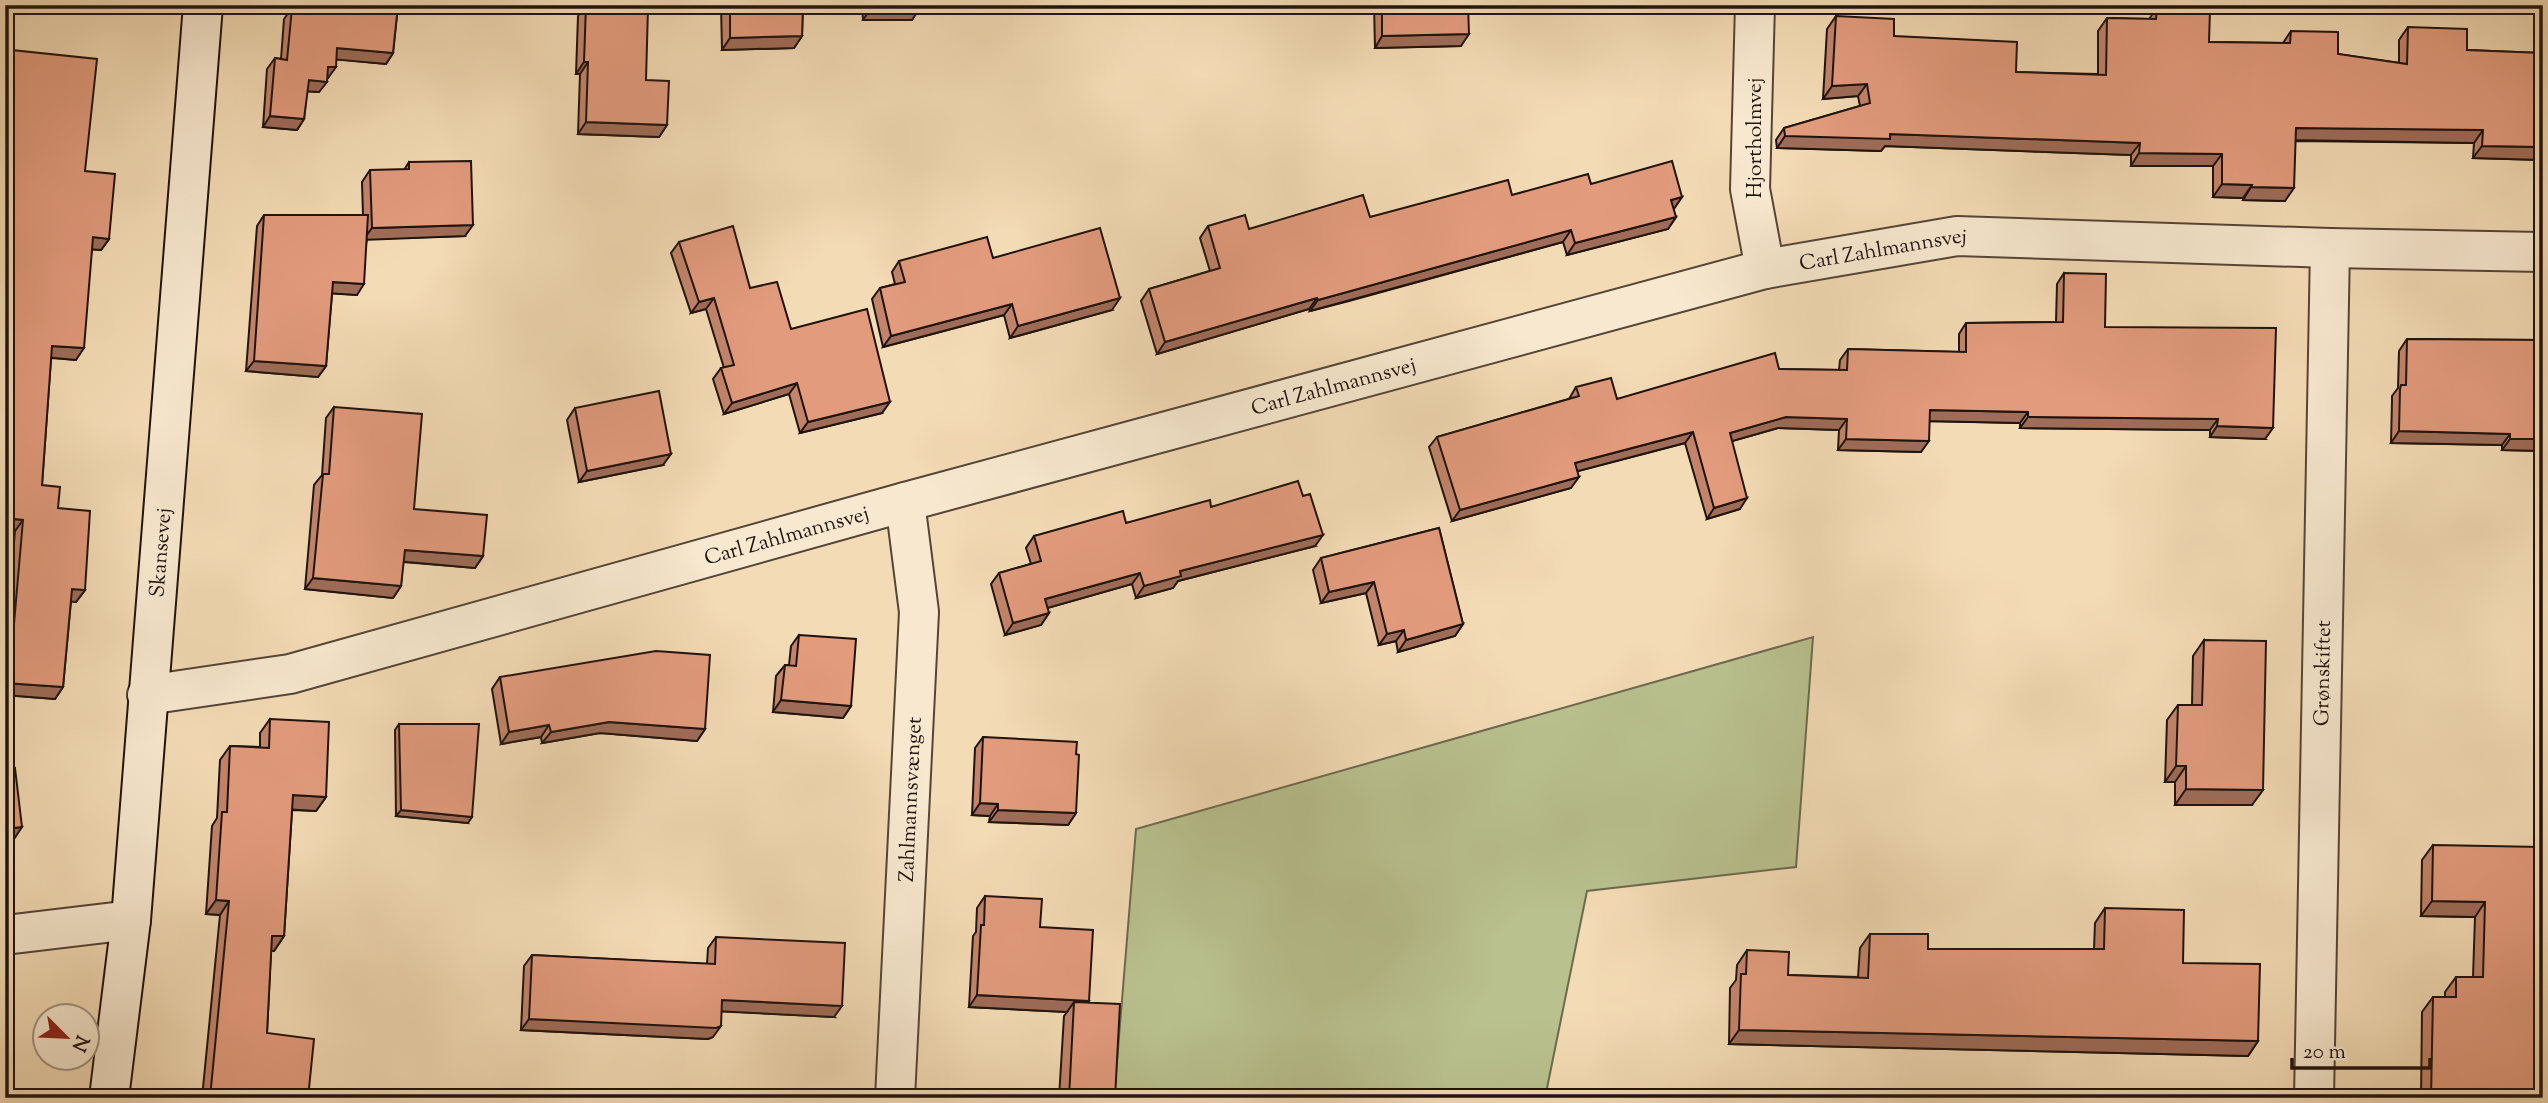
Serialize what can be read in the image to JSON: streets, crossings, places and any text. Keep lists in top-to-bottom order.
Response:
{
  "streets": {
    "street": [
      "Hjortholmvej",
      "Carl Zahlmannsvej",
      "Skansevej",
      "Grønskiftet",
      "Zahlmannsvænget"
    ]
  },
  "crossings": [
    ["Hjortholmvej", "Carl Zahlmannsvej"],
    ["Carl Zahlmannsvej", "Skansevej"],
    ["Carl Zahlmannsvej", "Grønskiftet"],
    ["Carl Zahlmannsvej", "Zahlmannsvænget"]
  ],
  "scale_bar": "20 m",
  "north": "bottom right"
}
